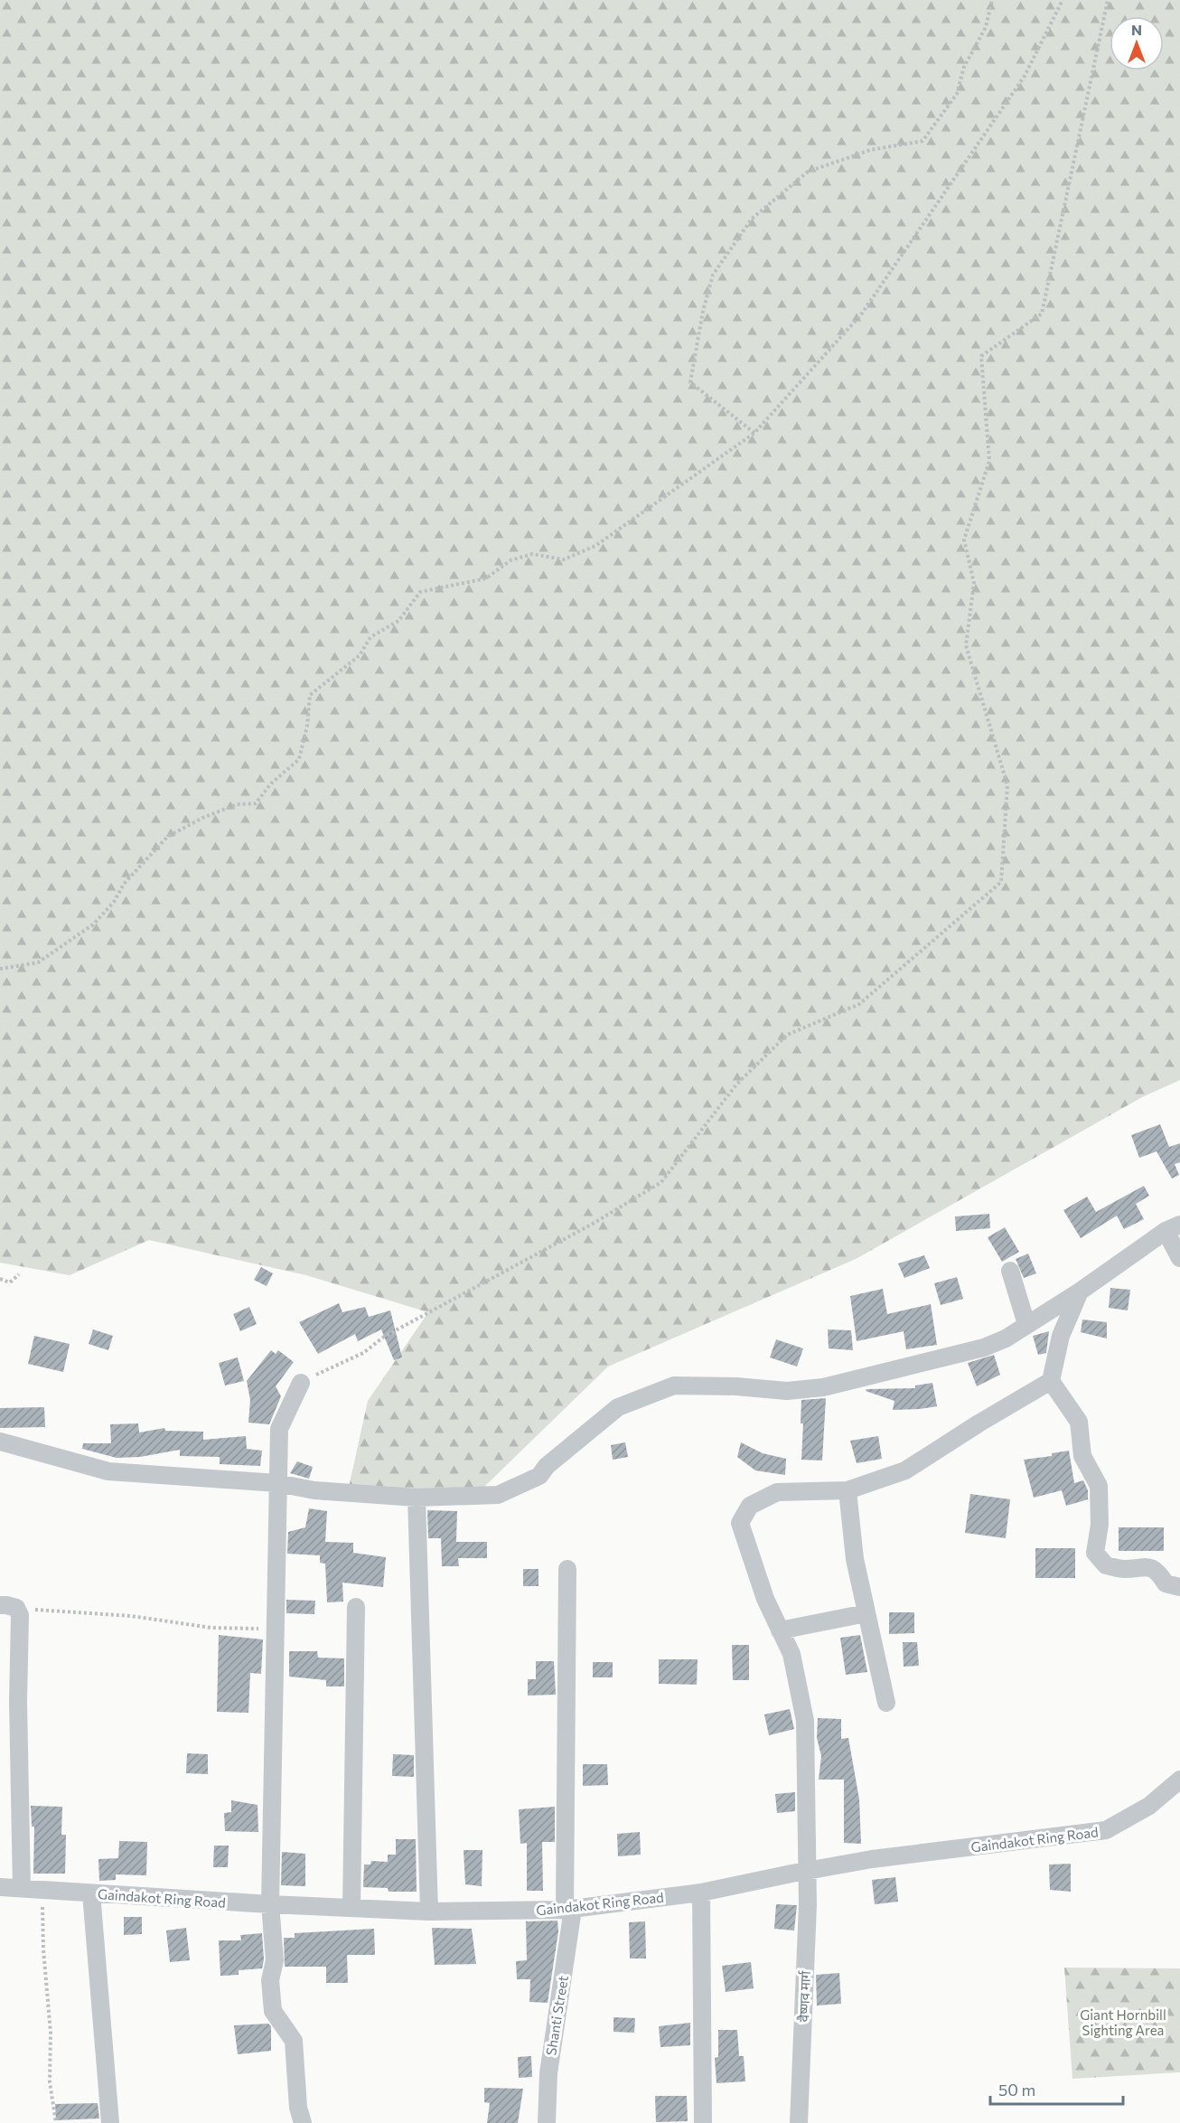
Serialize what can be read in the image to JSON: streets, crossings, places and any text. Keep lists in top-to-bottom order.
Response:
{
  "streets": {
    "street": ["Gaindakot Ring Road", "वैष्णव मार्ग", "Shanti Street"]
  },
  "crossings": [
    ["Gaindakot Ring Road", "वैष्णव मार्ग"],
    ["Gaindakot Ring Road", "Shanti Street"]
  ],
  "parks": ["Giant Hornbill Sighting Area"],
  "scale_bar": "50 m",
  "north": "top"
}
